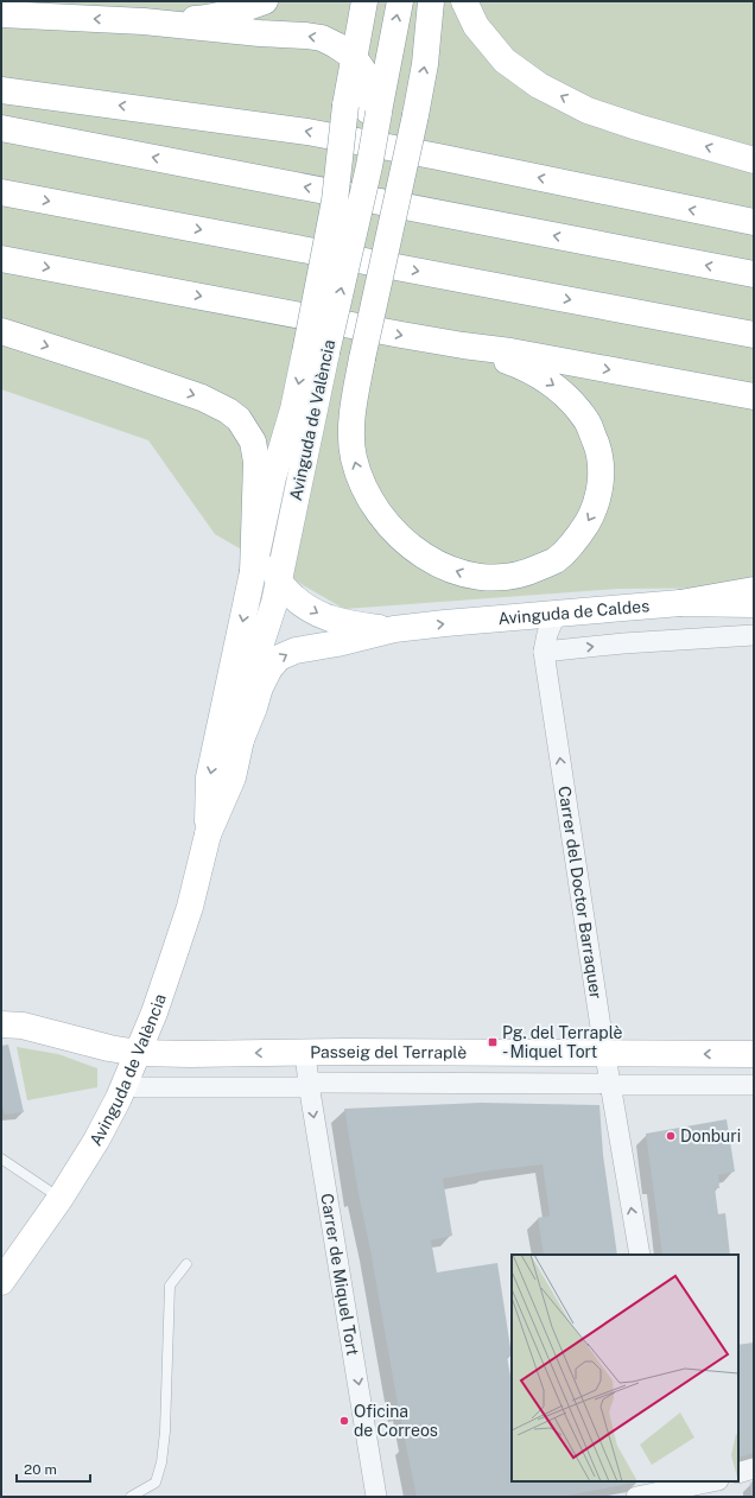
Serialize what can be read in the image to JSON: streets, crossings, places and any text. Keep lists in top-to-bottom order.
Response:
{
  "streets": {
    "main road": ["Avinguda de València", "Avinguda de Caldes", "Passeig del Terraplè"],
    "street": ["Carrer del Doctor Barraquer", "Carrer de Miquel Tort"]
  },
  "crossings": [
    ["Avinguda de València", "Avinguda de Caldes"],
    ["Avinguda de València", "Passeig del Terraplè"],
    ["Avinguda de Caldes", "Carrer del Doctor Barraquer"],
    ["Carrer del Doctor Barraquer", "Passeig del Terraplè"],
    ["Passeig del Terraplè", "Carrer de Miquel Tort"]
  ],
  "one_way": ["Avinguda de Caldes", "Carrer del Doctor Barraquer", "Carrer de Miquel Tort"],
  "places": {
    "transit": ["Pg. del Terraplè - Miquel Tort"],
    "other": ["Donburi", "Oficina de Correos"]
  },
  "scale_bar": "20 m"
}
